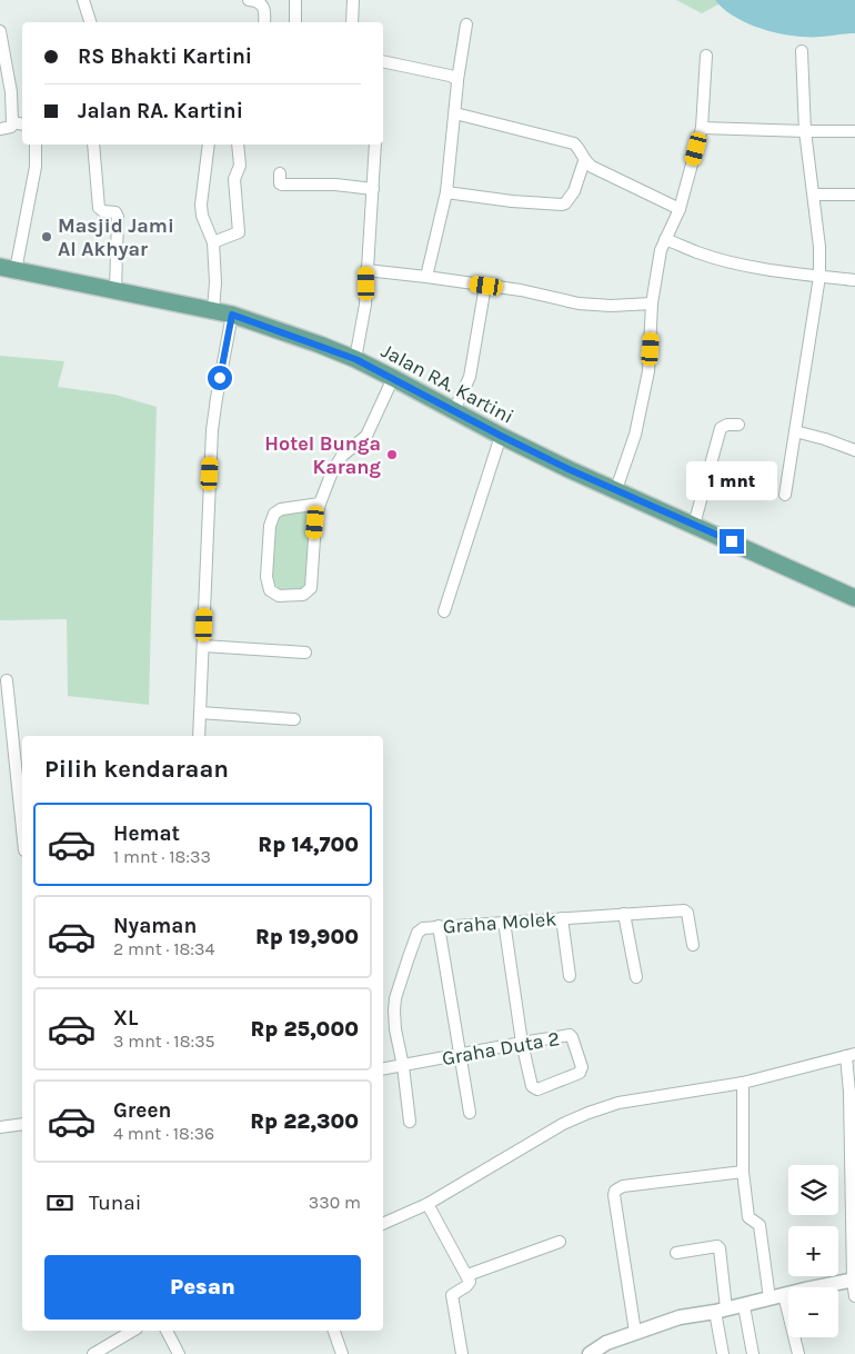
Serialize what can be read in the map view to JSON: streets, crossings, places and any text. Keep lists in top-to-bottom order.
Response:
{
  "streets": {
    "main road": ["Jalan RA. Kartini"],
    "street": ["Graha Molek", "Graha Duta 2"]
  },
  "crossings": [
    ["Graha Molek", "Graha Duta 2"]
  ],
  "places": ["Masjid Jami Al Akhyar", "Hotel Bunga Karang"],
  "page": {
    "banner": ["RS Bhakti Kartini", "Jalan RA. Kartini"],
    "bubble": "1 mnt",
    "heading": "Pilih kendaraan",
    "list": [
      {
        "name": "Hemat",
        "note": "1 mnt · 18:33",
        "value": "Rp 14,700"
      },
      {
        "name": "Nyaman",
        "note": "2 mnt · 18:34",
        "value": "Rp 19,900"
      },
      {
        "name": "XL",
        "note": "3 mnt · 18:35",
        "value": "Rp 25,000"
      },
      {
        "name": "Green",
        "note": "4 mnt · 18:36",
        "value": "Rp 22,300"
      }
    ],
    "map_buttons": ["+", "−"],
    "pay": ["Tunai", "330 m"],
    "buttons": "Pesan"
  }
}
